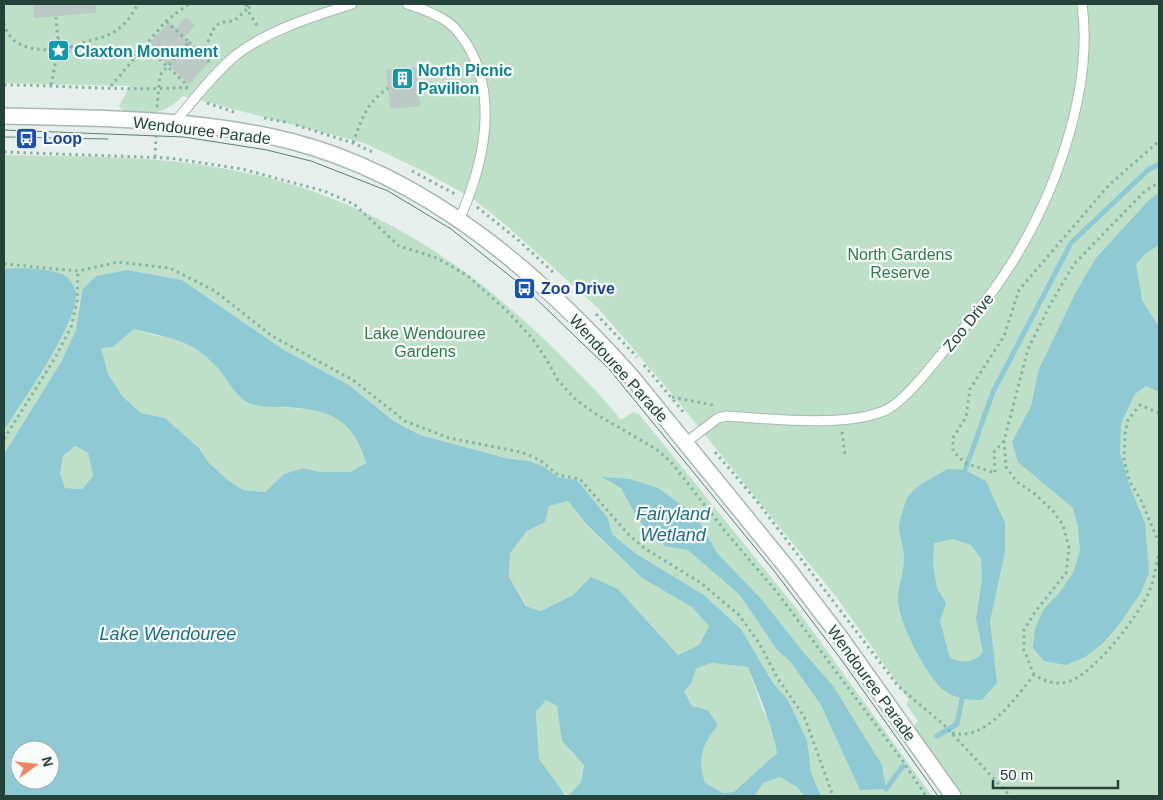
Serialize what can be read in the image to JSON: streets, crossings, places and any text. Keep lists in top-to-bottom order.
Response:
{
  "streets": {
    "street": ["Wendouree Parade"],
    "lane": ["Zoo Drive"]
  },
  "water": ["Fairyland Wetland", "Lake Wendouree"],
  "parks": ["North Gardens Reserve", "Lake Wendouree Gardens"],
  "places": {
    "place": ["Claxton Monument"],
    "building": ["North Picnic Pavilion"],
    "bus stop": ["Loop", "Zoo Drive"]
  },
  "scale_bar": "50 m",
  "north": "right"
}
